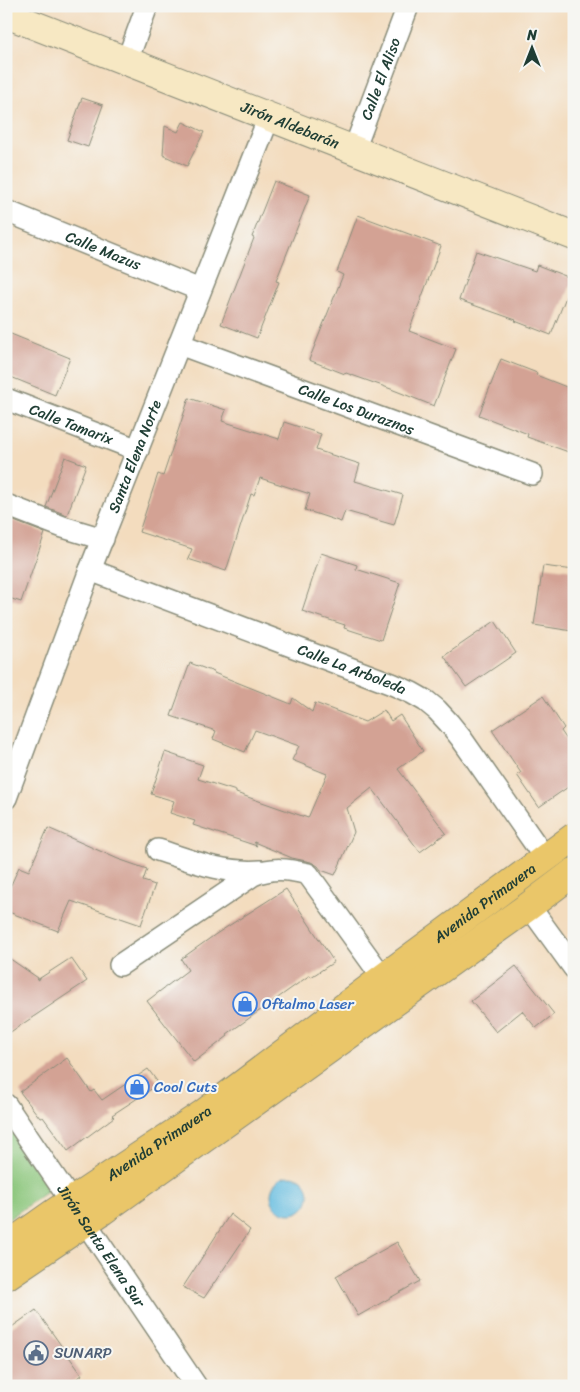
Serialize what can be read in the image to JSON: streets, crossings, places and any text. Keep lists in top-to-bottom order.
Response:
{
  "streets": {
    "main road": ["Avenida Primavera"],
    "street": [
      "Calle El Aliso",
      "Jirón Aldebarán",
      "Calle Mazus",
      "Calle Los Duraznos",
      "Calle Tamarix",
      "Santa Elena Norte",
      "Calle La Arboleda",
      "Jirón Santa Elena Sur"
    ]
  },
  "crossings": [
    ["Calle El Aliso", "Jirón Aldebarán"],
    ["Jirón Aldebarán", "Santa Elena Norte"],
    ["Calle Mazus", "Santa Elena Norte"],
    ["Calle Los Duraznos", "Santa Elena Norte"],
    ["Calle Tamarix", "Santa Elena Norte"],
    ["Santa Elena Norte", "Calle La Arboleda"],
    ["Calle La Arboleda", "Avenida Primavera"],
    ["Avenida Primavera", "Jirón Santa Elena Sur"]
  ],
  "places": {
    "shop": ["Oftalmo Laser", "Cool Cuts"],
    "public building": ["SUNARP"]
  },
  "north": "top"
}
